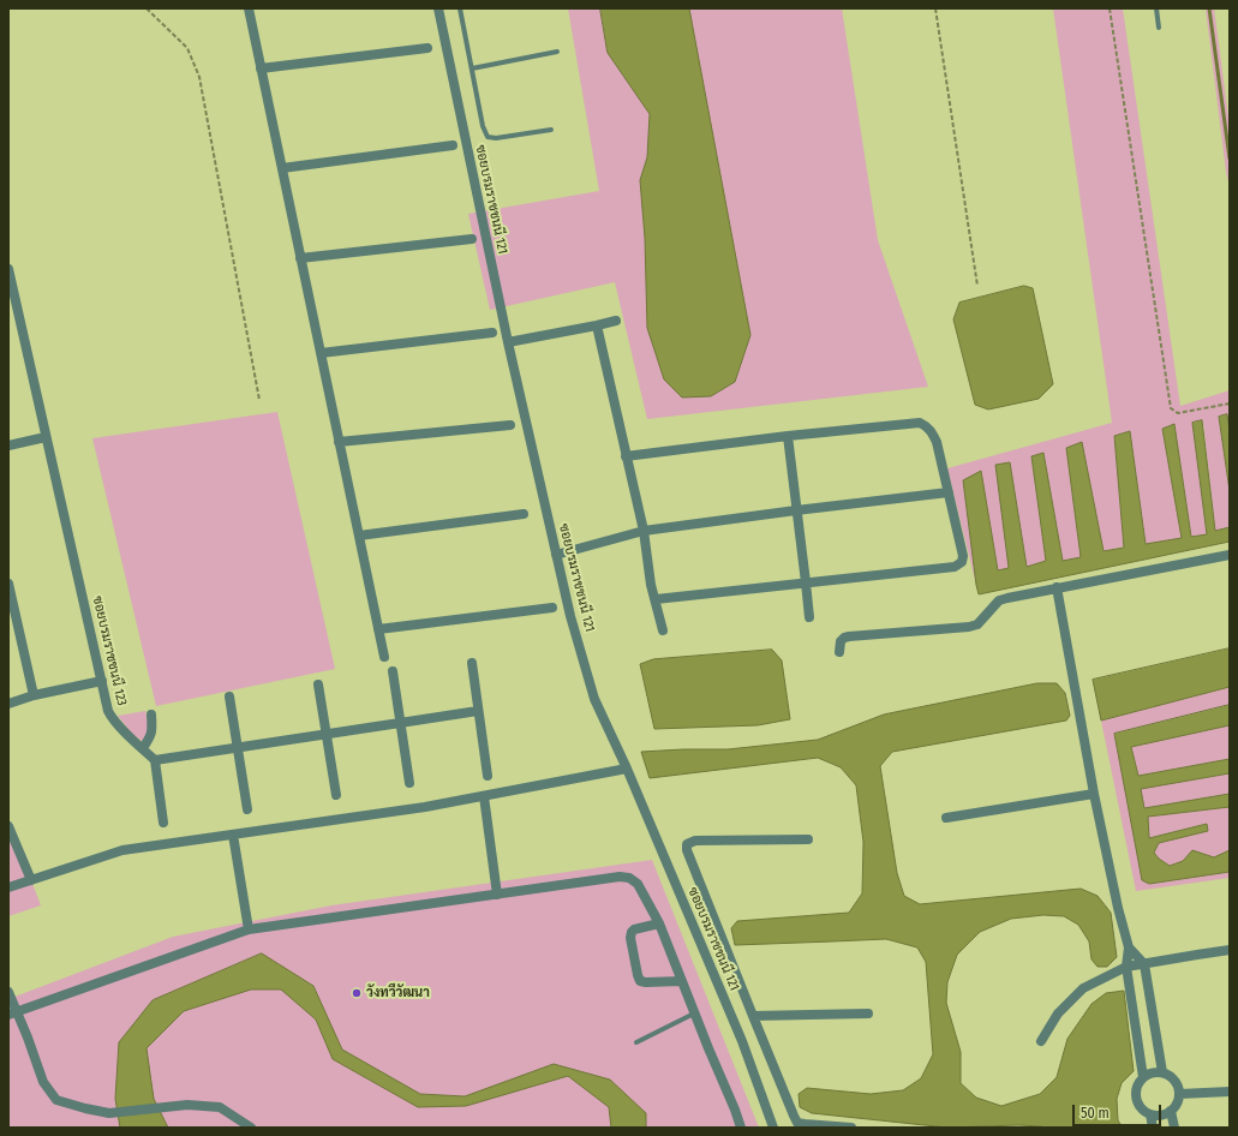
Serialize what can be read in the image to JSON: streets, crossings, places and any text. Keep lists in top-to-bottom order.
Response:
{
  "streets": {
    "street": ["ซอยบรมราชชนนี 121", "ซอยบรมราชชนนี 123"]
  },
  "places": ["วังทวีวัฒนา"],
  "scale_bar": "50 m"
}
